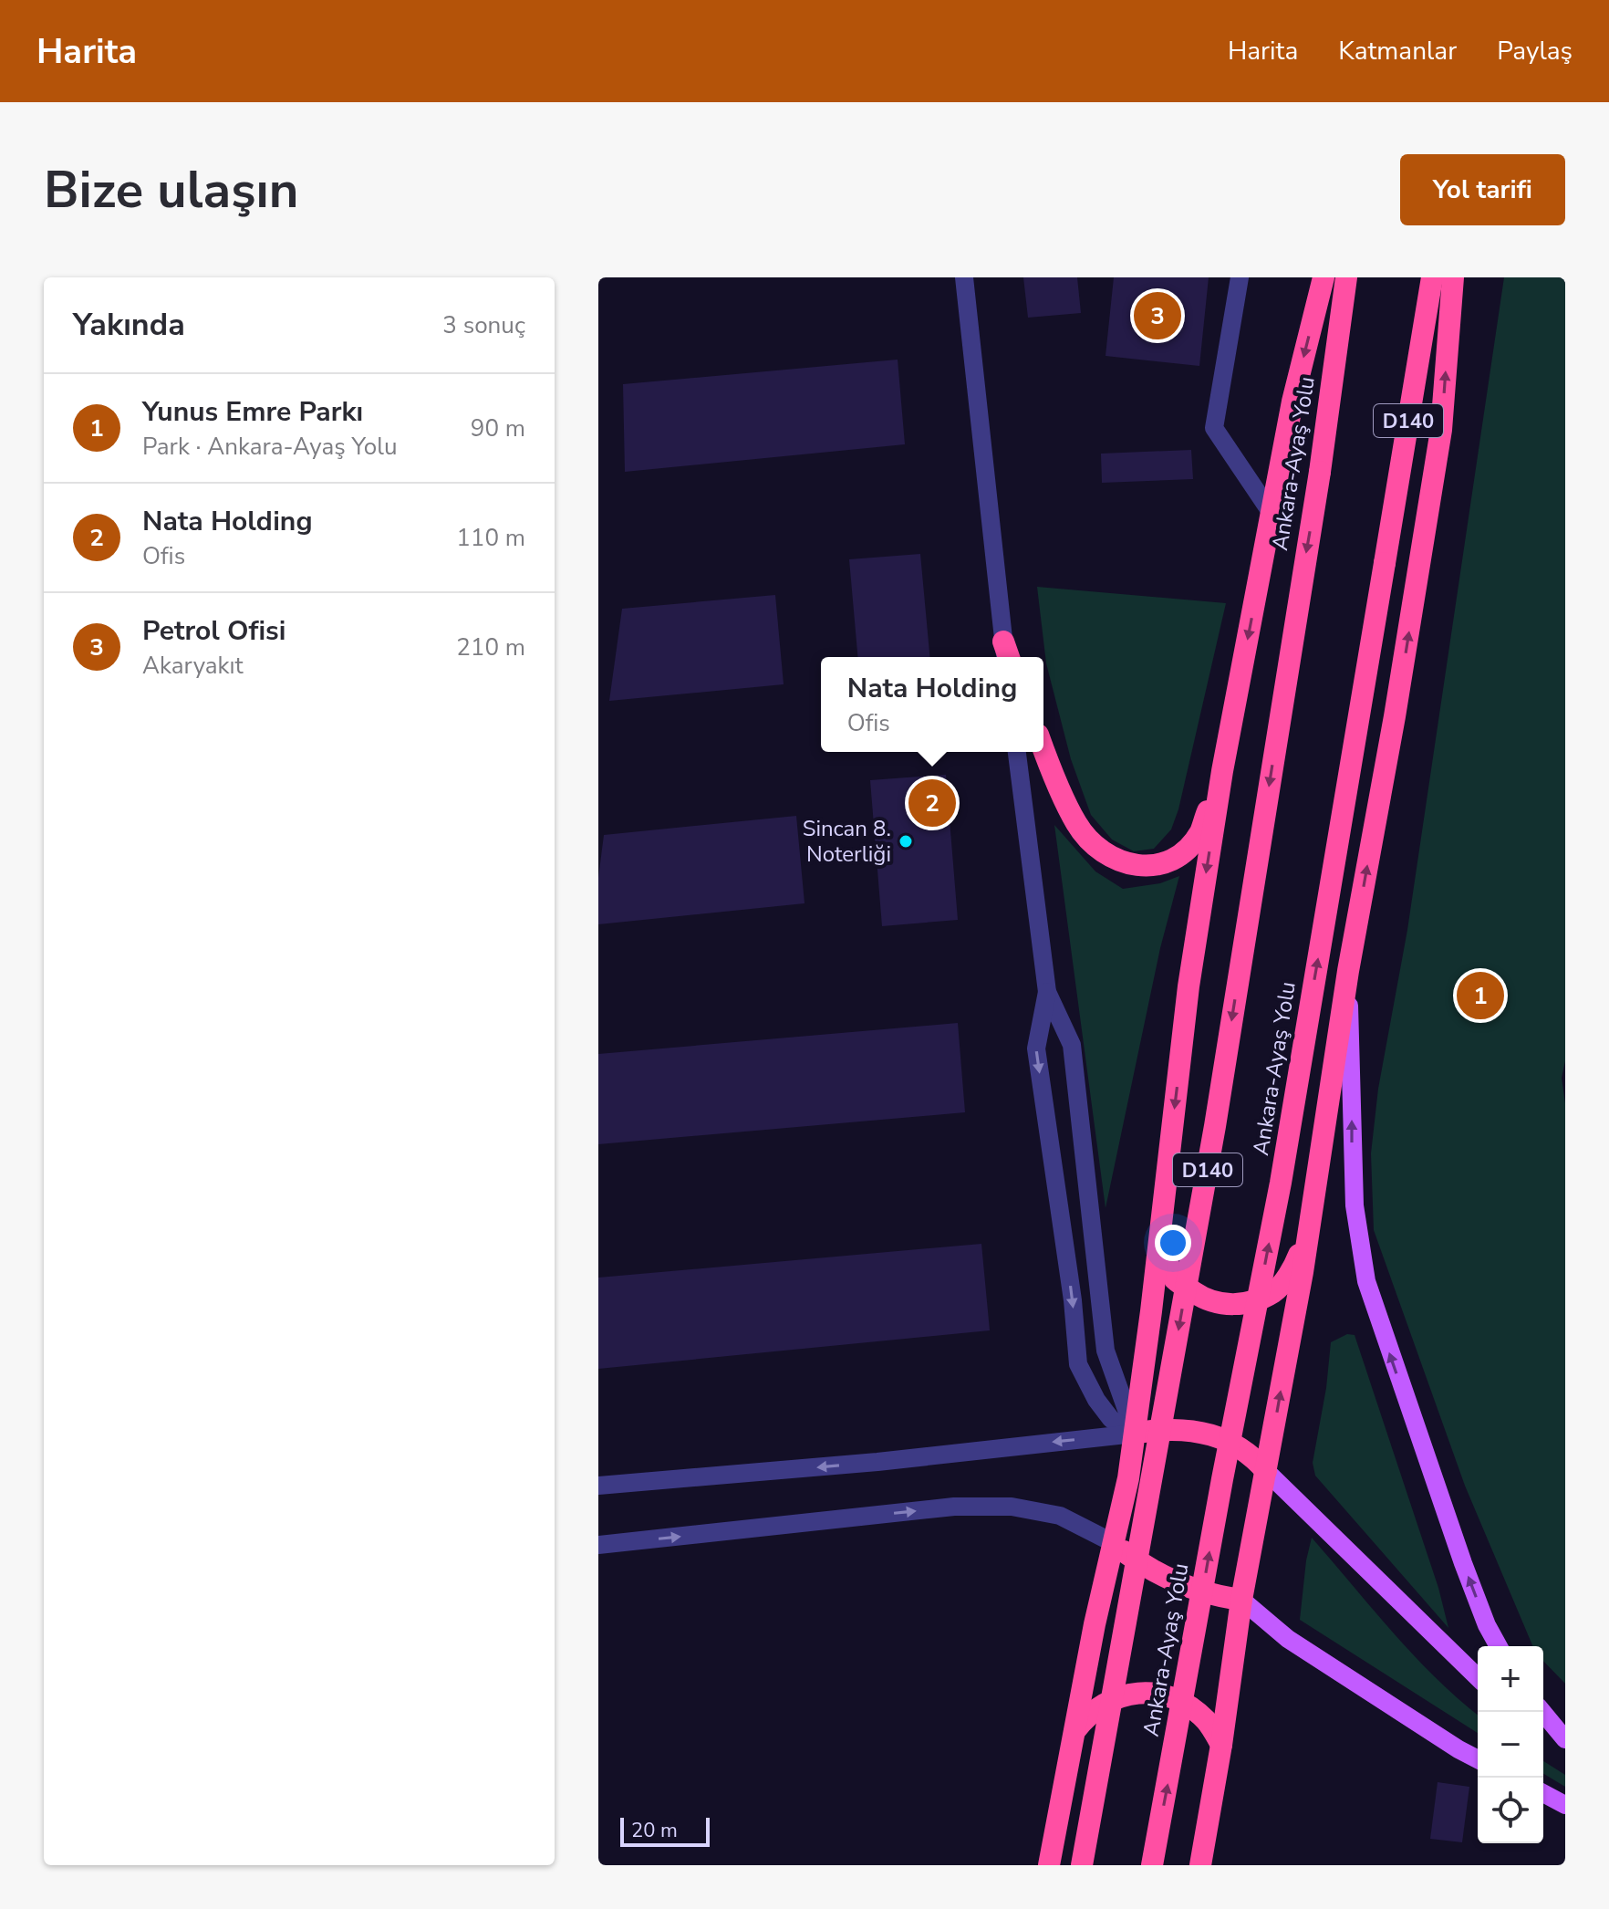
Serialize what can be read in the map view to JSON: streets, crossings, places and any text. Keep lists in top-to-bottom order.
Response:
{
  "streets": {
    "highway": ["D140", "Ankara-Ayaş Yolu"]
  },
  "places": ["Sincan 8. Noterliği"],
  "scale_bar": "20 m",
  "page": {
    "header": "Harita",
    "nav": ["Harita", "Katmanlar", "Paylaş"],
    "buttons": "Yol tarifi",
    "title": "Bize ulaşın",
    "heading": ["Yakında", "3 sonuç"],
    "pins": ["3", "2", "1"],
    "list": [
      {
        "mark": "1",
        "name": "Yunus Emre Parkı",
        "note": "Park · Ankara-Ayaş Yolu",
        "value": "90 m"
      },
      {
        "mark": "2",
        "name": "Nata Holding",
        "note": "Ofis",
        "value": "110 m"
      },
      {
        "mark": "3",
        "name": "Petrol Ofisi",
        "note": "Akaryakıt",
        "value": "210 m"
      }
    ],
    "popup": ["Nata Holding", "Ofis"],
    "map_buttons": ["+", "−"],
    "scale": "20 m"
  }
}
